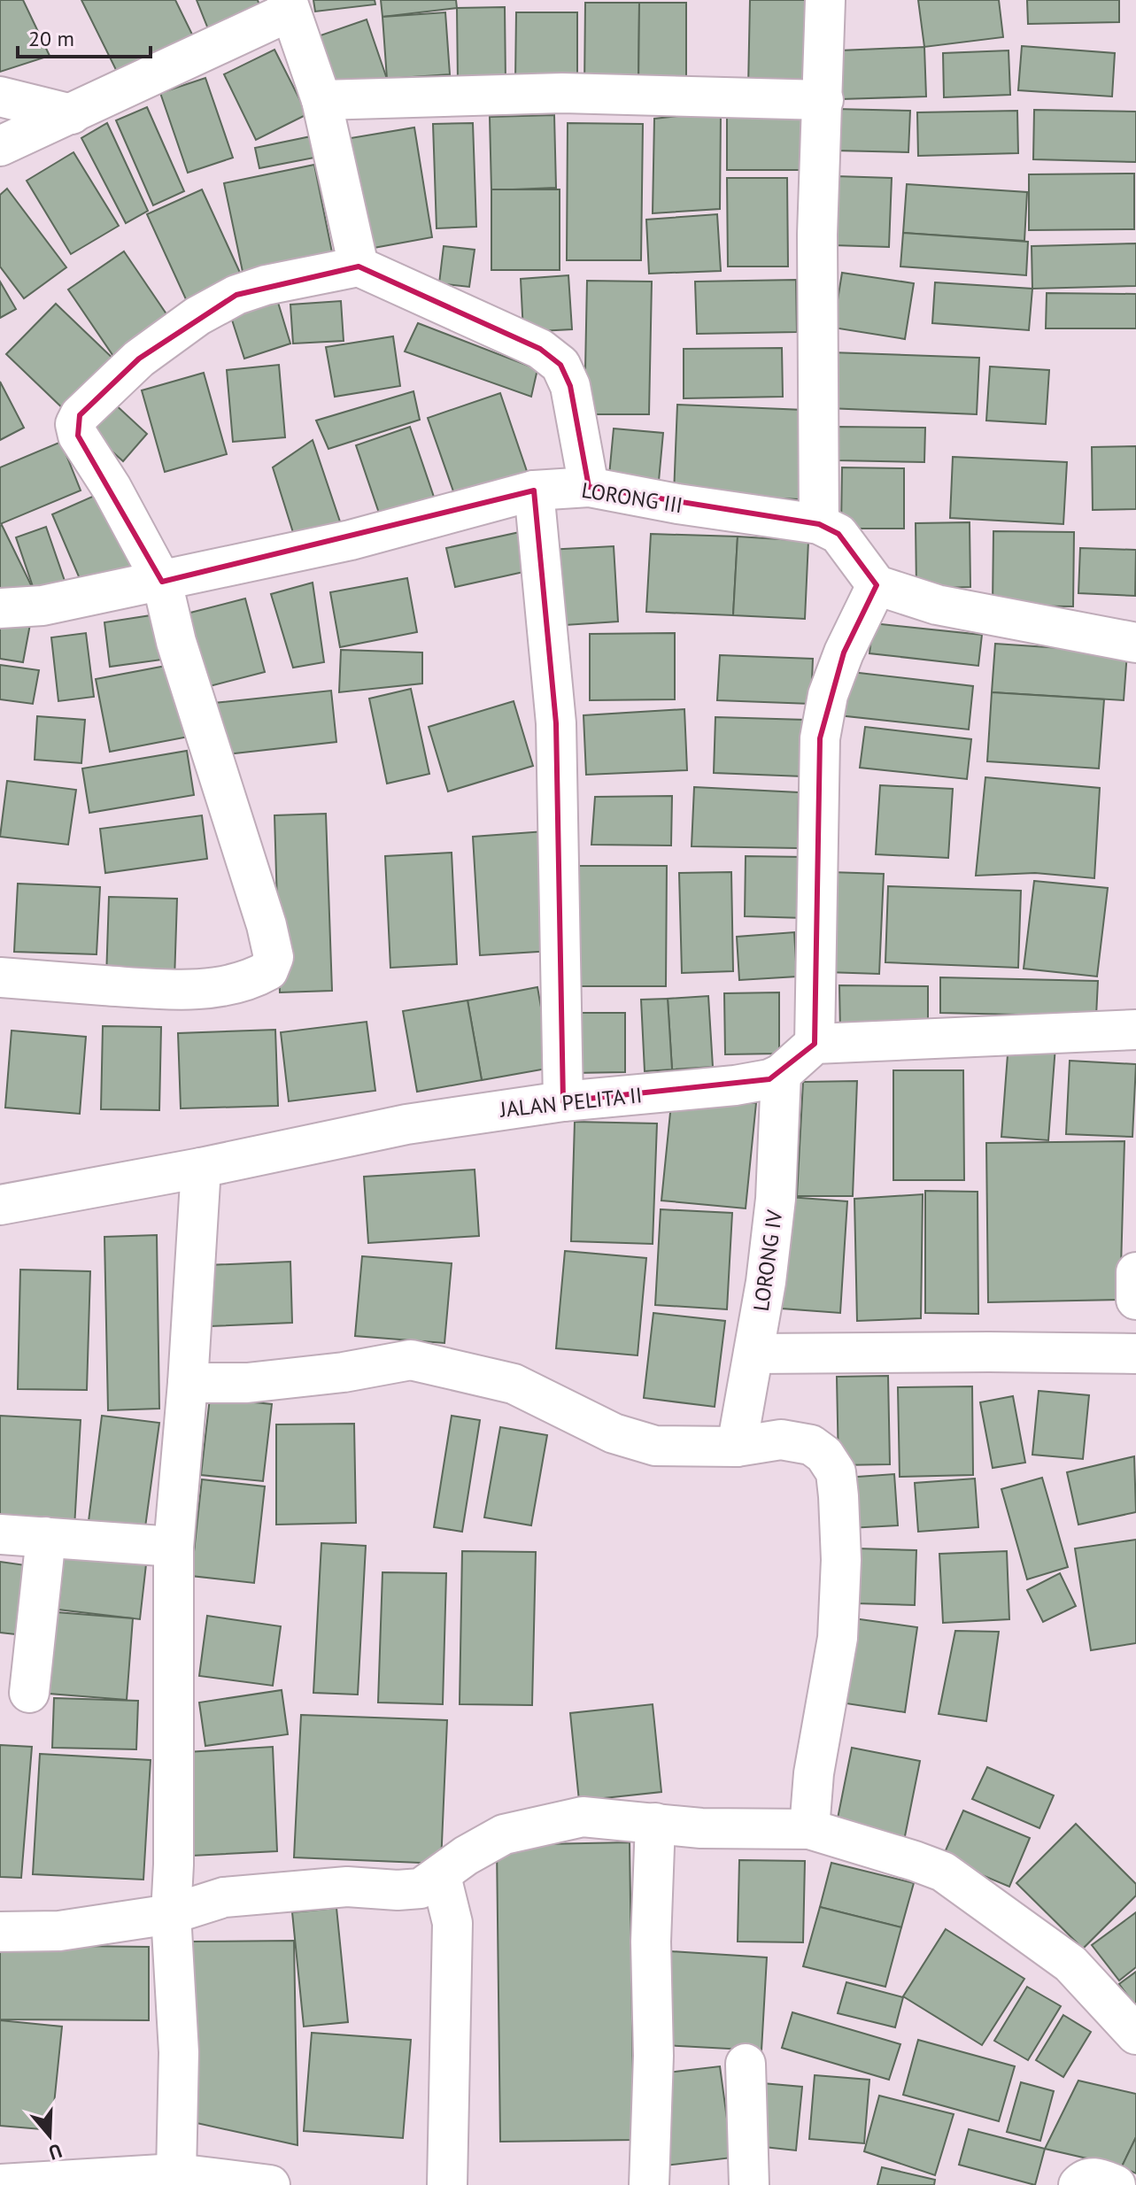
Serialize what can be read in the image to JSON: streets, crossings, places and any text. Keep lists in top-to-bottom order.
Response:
{
  "streets": {
    "street": ["LORONG III", "JALAN PELITA II", "LORONG IV"]
  },
  "crossings": [
    ["JALAN PELITA II", "LORONG IV"]
  ],
  "scale_bar": "20 m",
  "north": "bottom"
}
